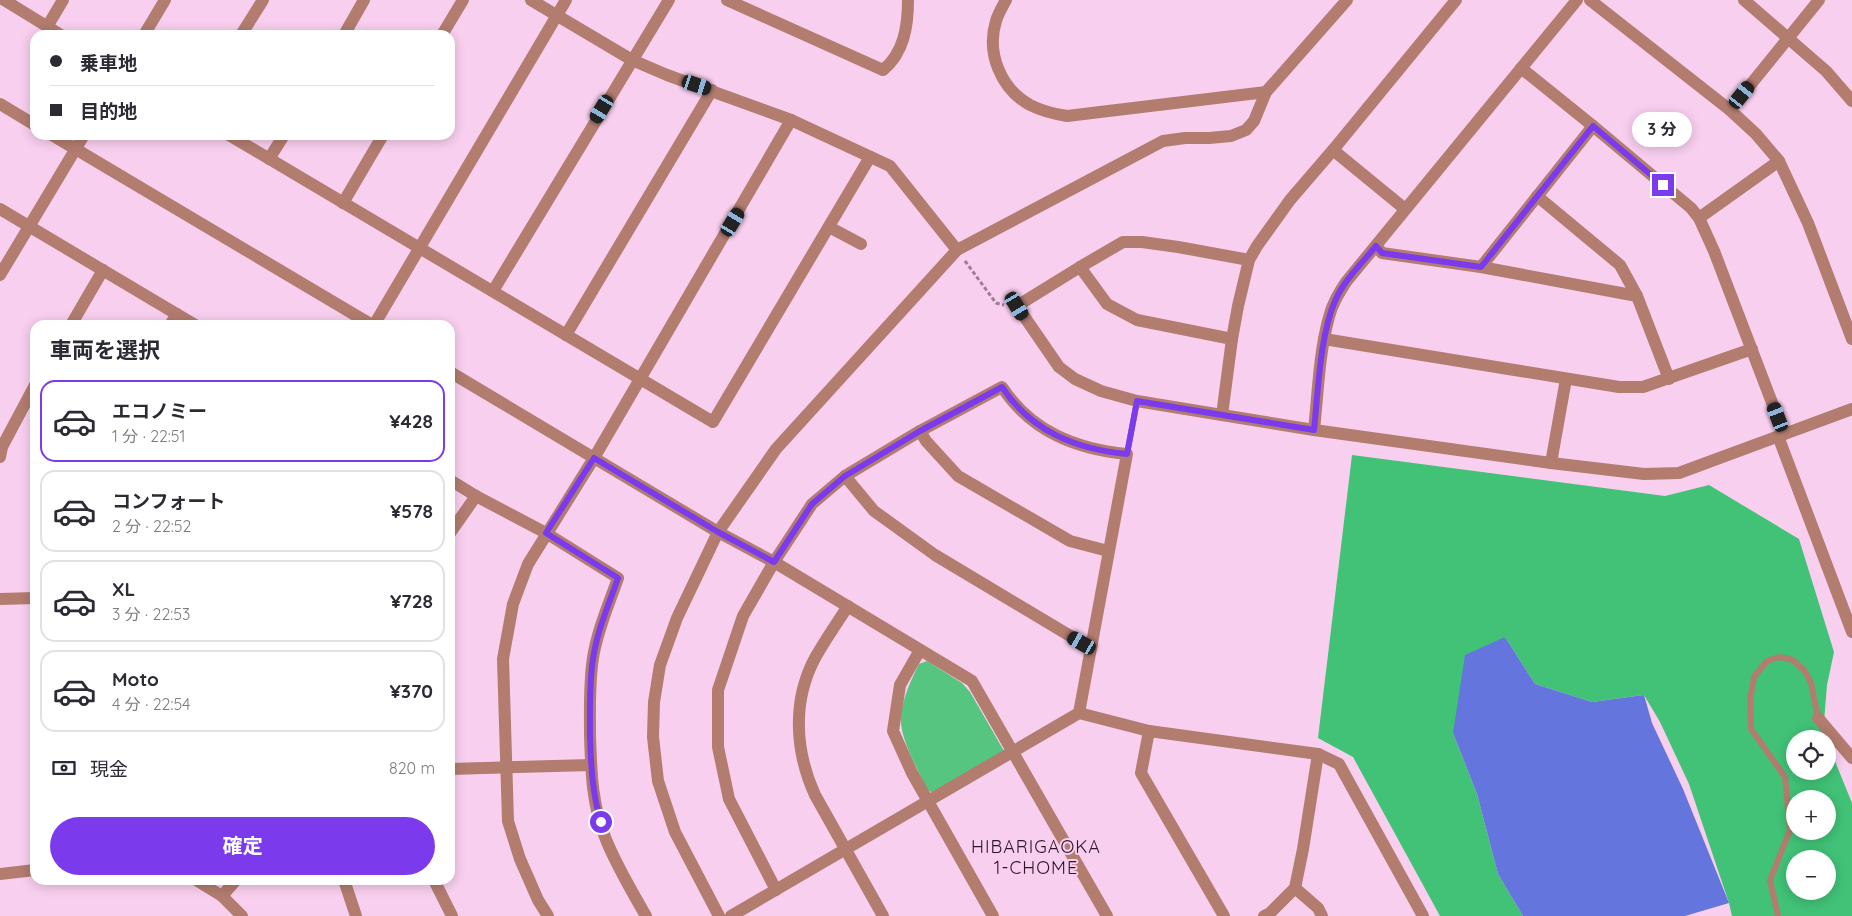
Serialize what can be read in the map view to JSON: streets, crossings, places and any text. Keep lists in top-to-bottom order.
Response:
{
  "districts": ["HIBARIGAOKA 1-CHOME"],
  "page": {
    "banner": ["乗車地", "目的地"],
    "bubble": "3 分",
    "heading": "車両を選択",
    "list": [
      {
        "name": "エコノミー",
        "note": "1 分 · 22:51",
        "value": "¥428"
      },
      {
        "name": "コンフォート",
        "note": "2 分 · 22:52",
        "value": "¥578"
      },
      {
        "name": "XL",
        "note": "3 分 · 22:53",
        "value": "¥728"
      },
      {
        "name": "Moto",
        "note": "4 分 · 22:54",
        "value": "¥370"
      }
    ],
    "map_buttons": ["+", "−"],
    "pay": ["現金", "820 m"],
    "buttons": "確定"
  }
}
